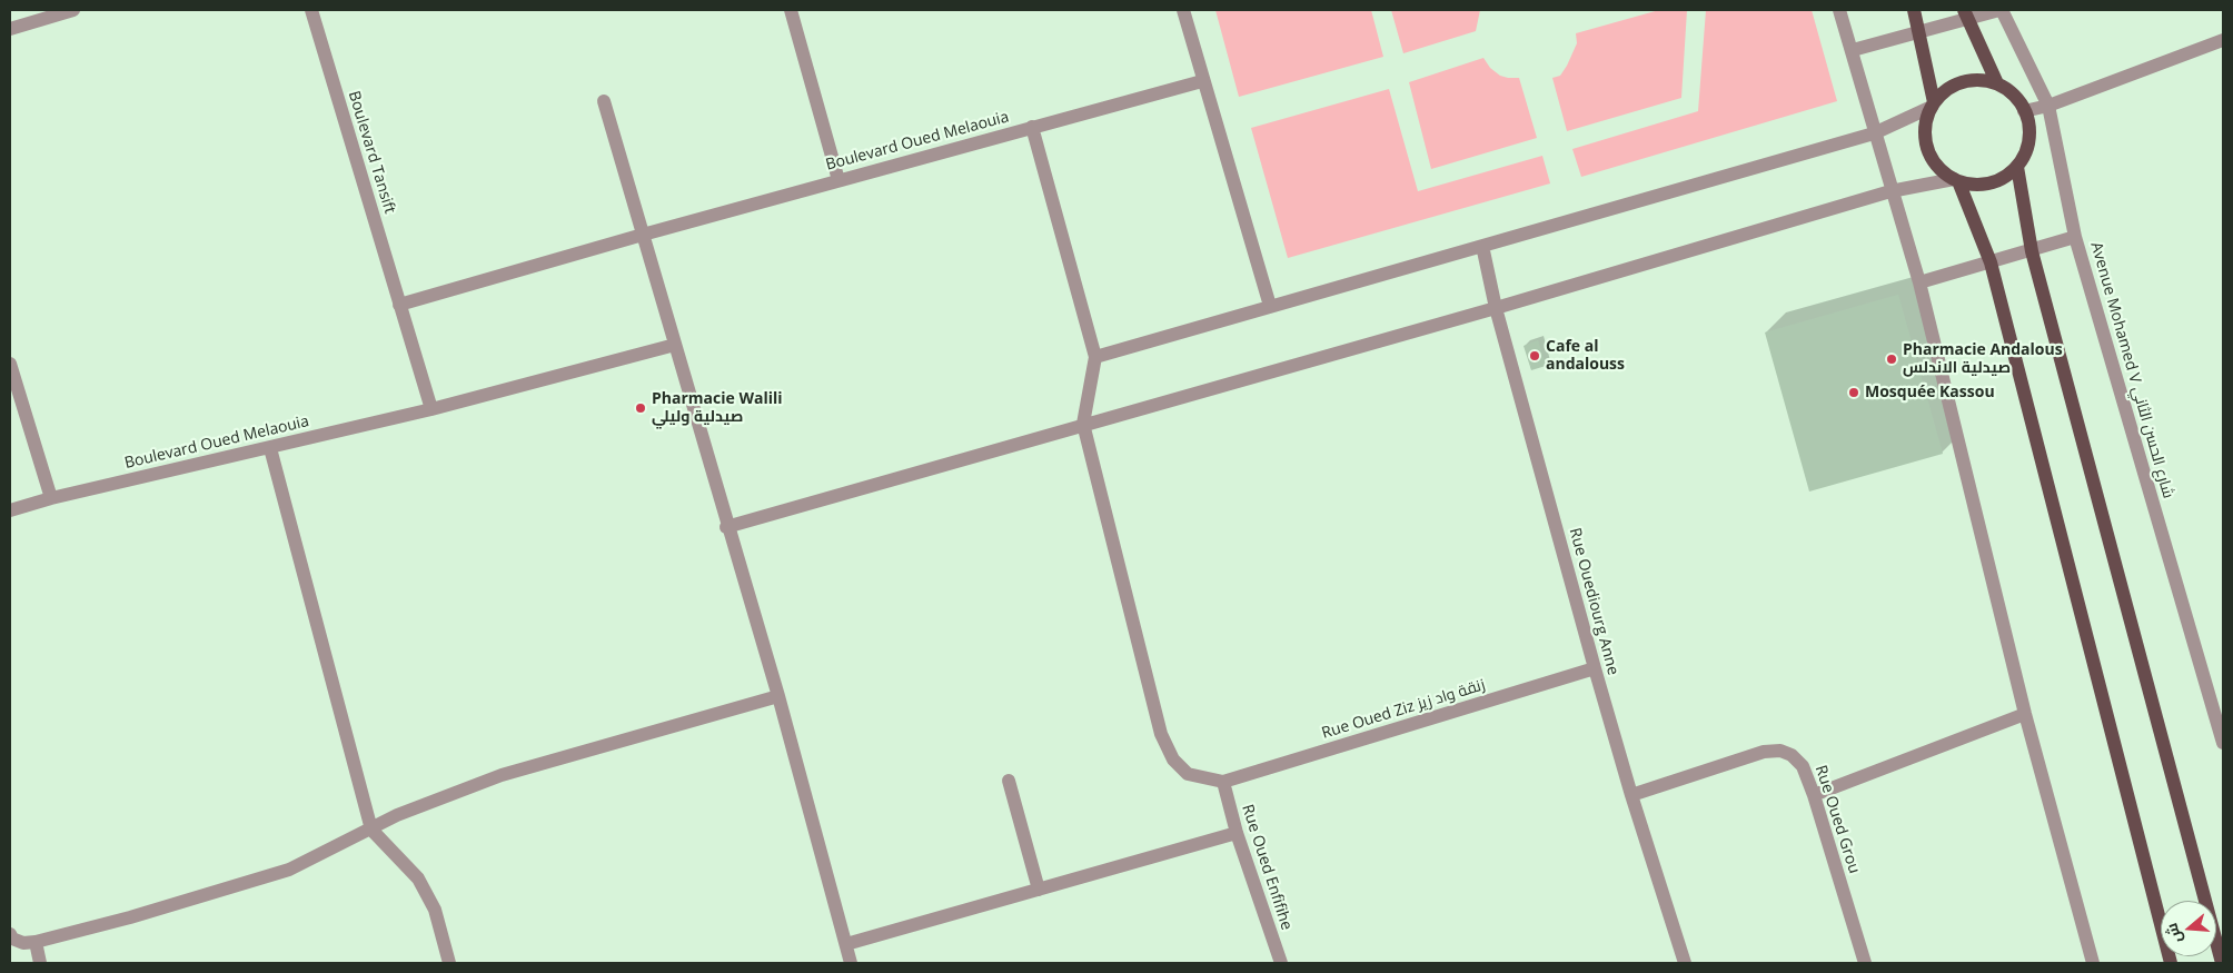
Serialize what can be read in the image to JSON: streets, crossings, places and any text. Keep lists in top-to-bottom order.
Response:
{
  "streets": {
    "street": [
      "Boulevard Oued Melaouia",
      "Boulevard Tansift",
      "Avenue Mohamed V شارع الحسن الثاني",
      "Rue Ouediourg Anne",
      "Rue Oued Ziz زنقة واد زيز",
      "Rue Oued Grou",
      "Rue Oued Enfifihe"
    ]
  },
  "crossings": [
    ["Boulevard Oued Melaouia", "Boulevard Tansift"],
    ["Rue Ouediourg Anne", "Rue Oued Ziz زنقة واد زيز"],
    ["Rue Ouediourg Anne", "Rue Oued Grou"],
    ["Rue Oued Ziz زنقة واد زيز", "Rue Oued Enfifihe"]
  ],
  "places": [
    "Cafe al andalouss",
    "Pharmacie Andalous صيدلية الاندلس",
    "Mosquée Kassou",
    "Pharmacie Walili صيدلية وليلي"
  ],
  "north": "left"
}
